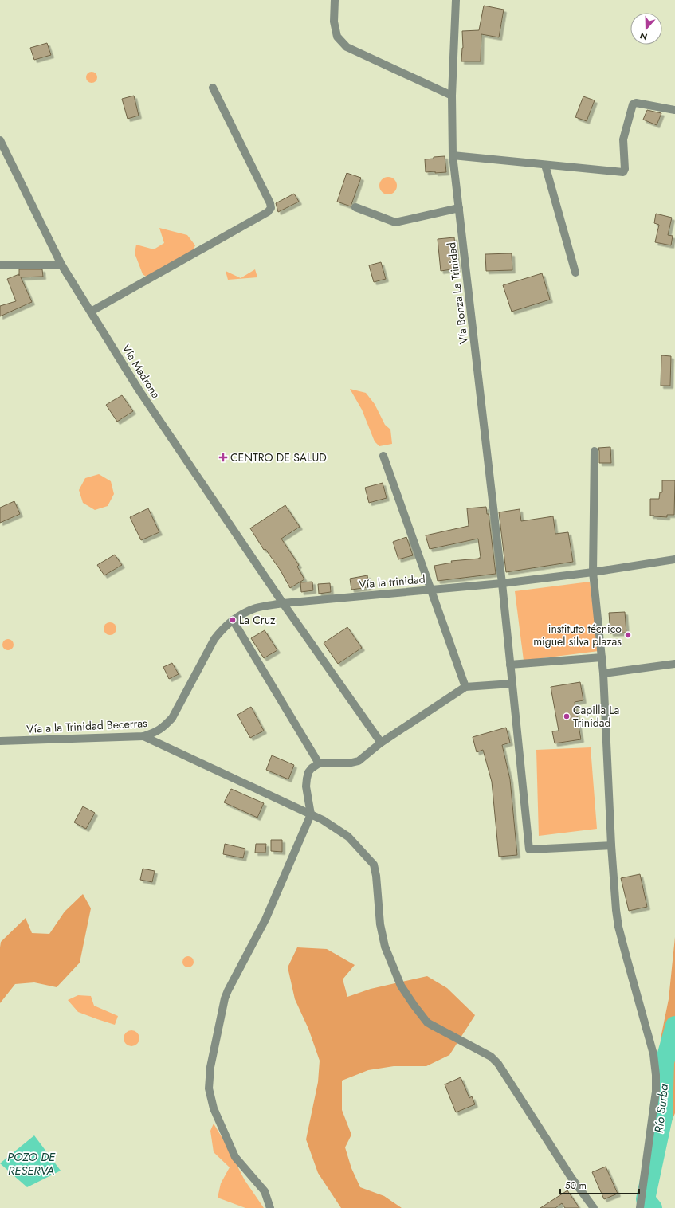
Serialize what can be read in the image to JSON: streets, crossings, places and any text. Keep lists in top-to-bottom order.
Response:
{
  "streets": {
    "street": [
      "Vía Bonza La Trinidad",
      "Vía Madrona",
      "Vía la trinidad",
      "Vía a la Trinidad Becerras"
    ]
  },
  "crossings": [
    ["Vía Bonza La Trinidad", "Vía la trinidad"],
    ["Vía Madrona", "Vía la trinidad"],
    ["Vía Madrona", "Vía a la Trinidad Becerras"],
    ["Vía la trinidad", "Vía a la Trinidad Becerras"]
  ],
  "water": ["Río Surba", "POZO DE RESERVA"],
  "places": {
    "health": ["CENTRO DE SALUD"],
    "other": ["La Cruz", "instituto técnico miguel silva plazas", "Capilla La Trinidad"]
  },
  "scale_bar": "50 m",
  "north": "bottom"
}
